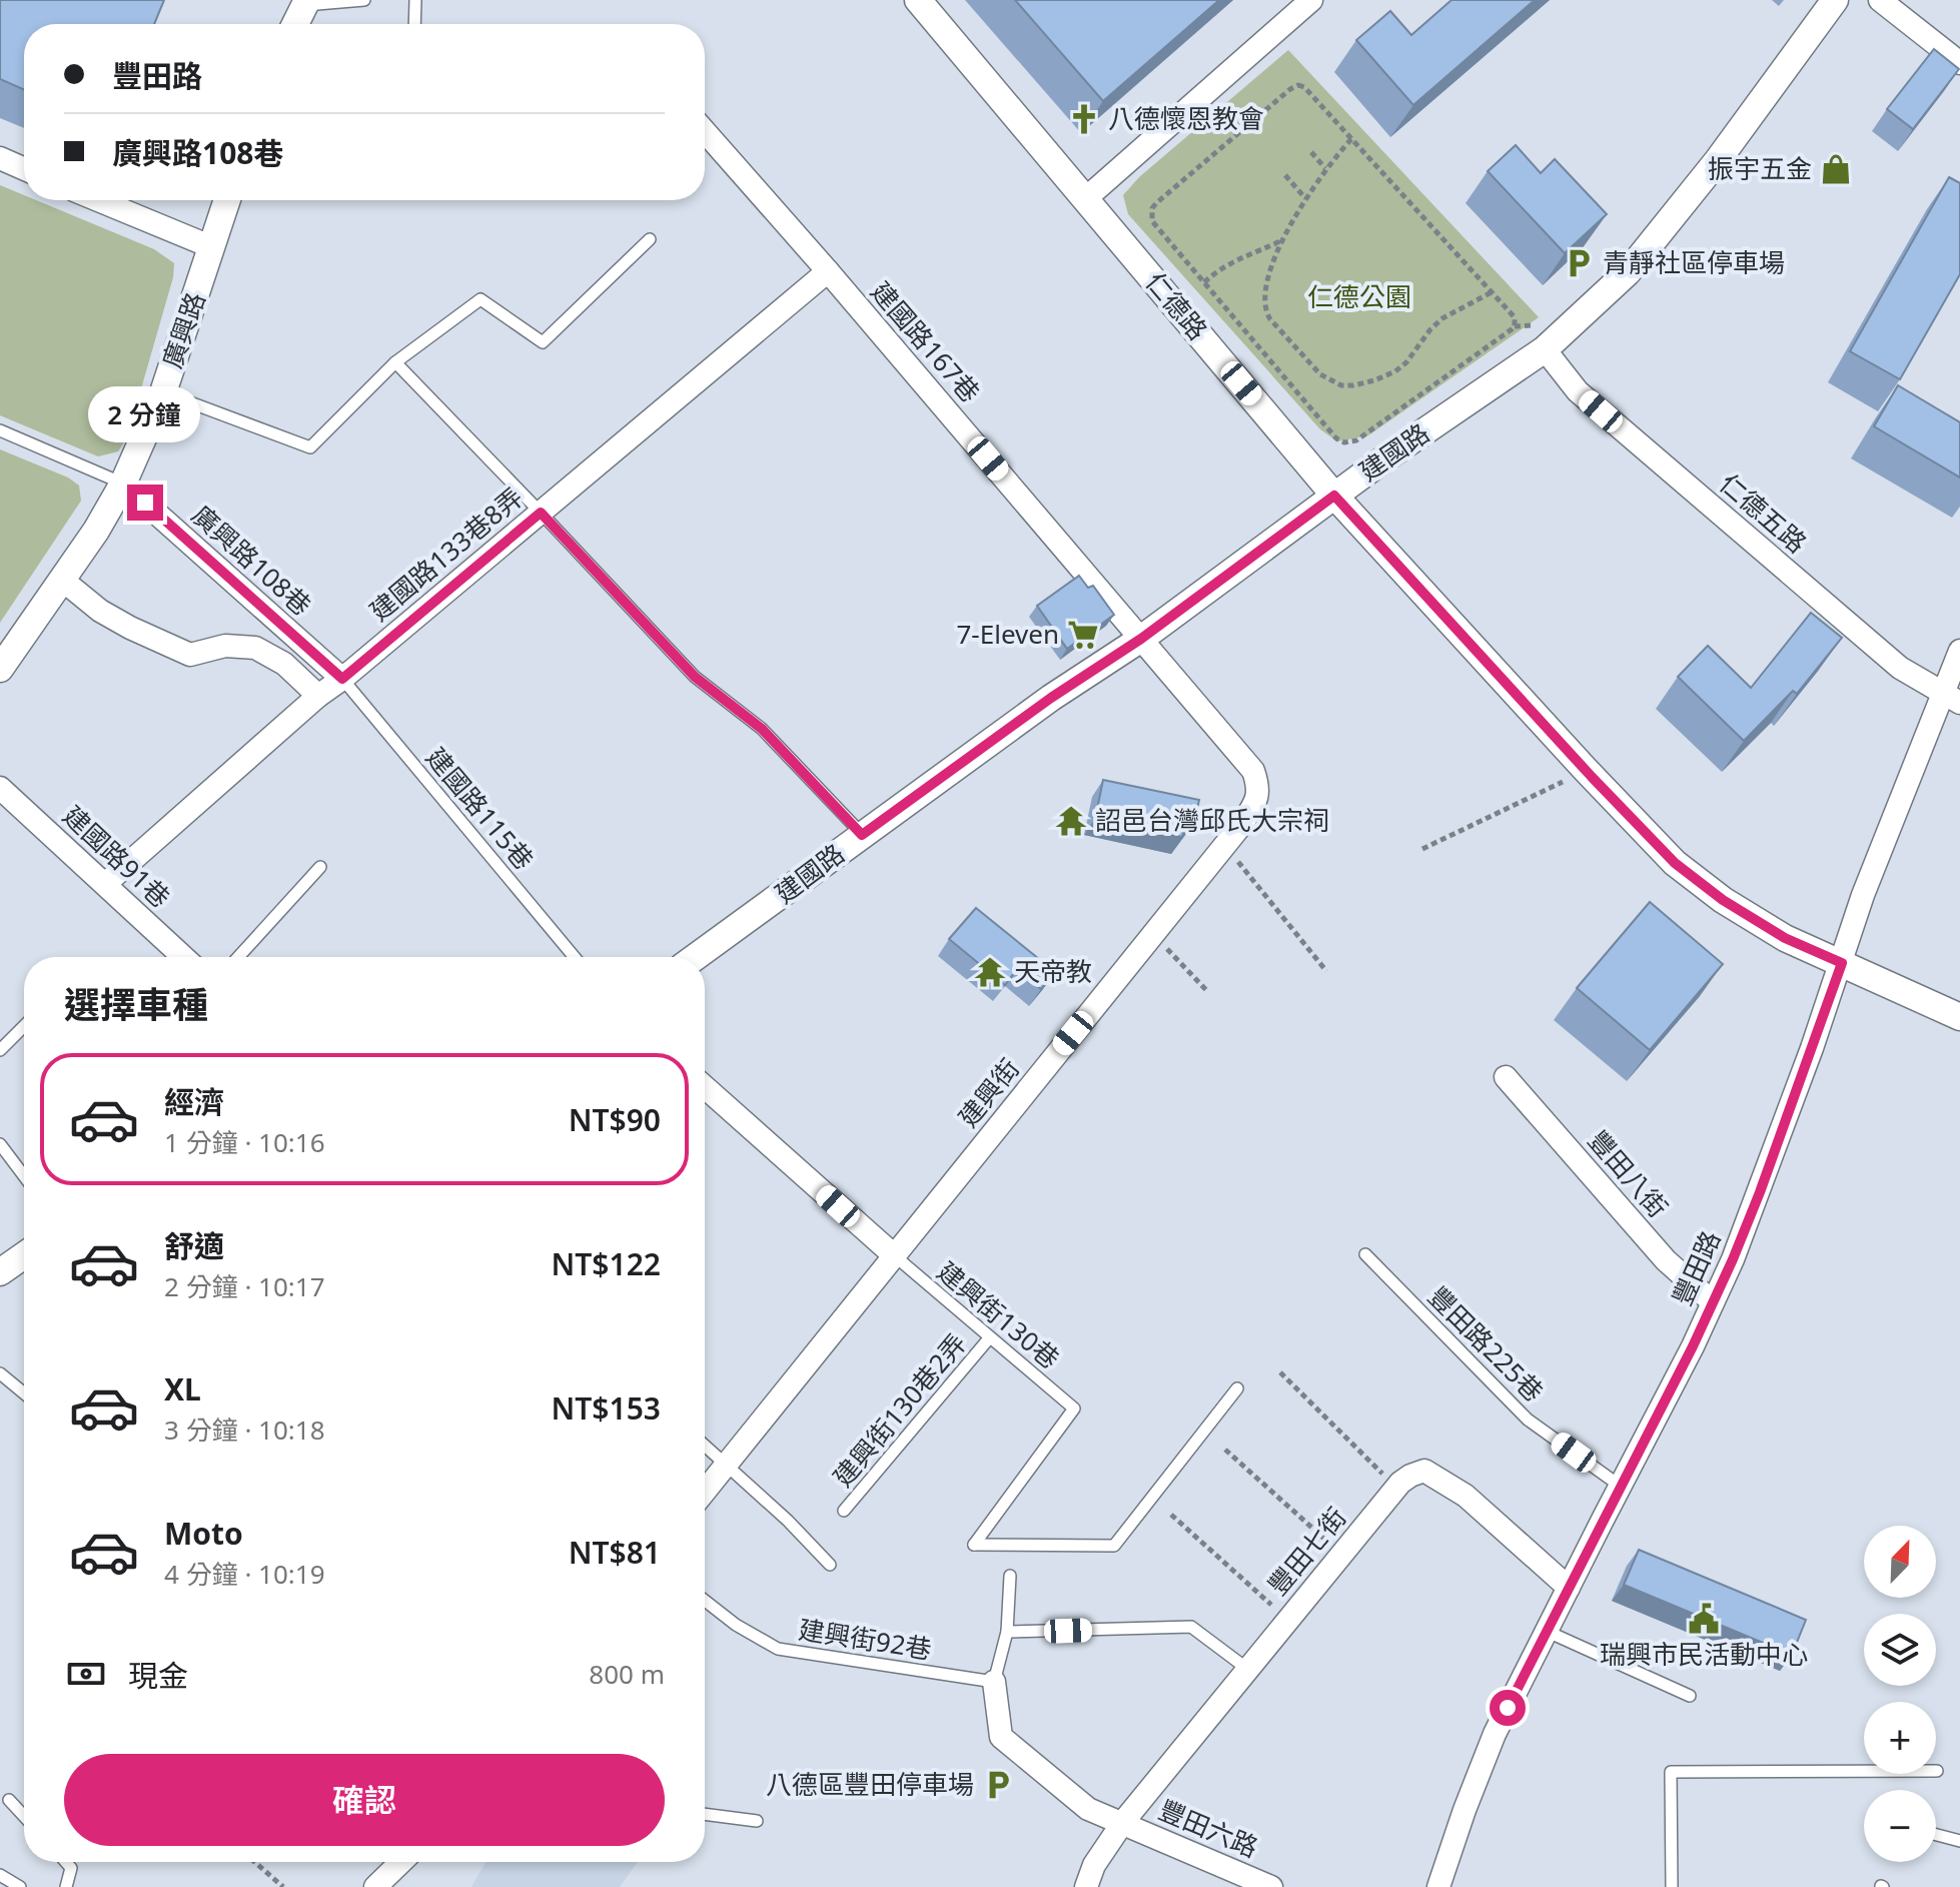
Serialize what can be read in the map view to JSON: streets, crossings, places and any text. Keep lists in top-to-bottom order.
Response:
{
  "streets": {
    "street": [
      "仁德路",
      "廣興路",
      "建國路167巷",
      "建國路",
      "仁德五路",
      "建國路133巷8弄",
      "廣興路108巷",
      "建國路91巷",
      "建興街",
      "豐田八街",
      "豐田路",
      "豐田七街",
      "豐田六路"
    ],
    "lane": [
      "建國路115巷",
      "建興街130巷",
      "豐田路225巷",
      "建興街130巷2弄",
      "建興街92巷"
    ]
  },
  "crossings": [
    ["仁德路", "建國路"],
    ["仁德路", "豐田路"],
    ["廣興路", "廣興路108巷"],
    ["建國路167巷", "建國路"],
    ["建國路167巷", "建國路133巷8弄"],
    ["建國路167巷", "建興街"],
    ["建國路", "仁德五路"],
    ["建國路", "建興街"],
    ["仁德五路", "豐田路"],
    ["建國路133巷8弄", "廣興路108巷"],
    ["建國路133巷8弄", "建國路115巷"],
    ["建國路133巷8弄", "建國路91巷"],
    ["廣興路108巷", "建國路115巷"],
    ["建興街", "建興街130巷"],
    ["豐田八街", "豐田路"],
    ["豐田路", "豐田路225巷"],
    ["豐田路", "豐田七街"],
    ["建興街130巷", "建興街130巷2弄"],
    ["豐田七街", "豐田六路"],
    ["建興街92巷", "豐田六路"]
  ],
  "parks": ["仁德公園"],
  "places": {
    "church": ["八德懷恩教會"],
    "shop": ["振宇五金"],
    "parking": ["青靜社區停車場", "八德區豐田停車場"],
    "supermarket": ["7-Eleven"],
    "temple": ["詔邑台灣邱氏大宗祠", "天帝教"],
    "public building": ["瑞興市民活動中心"]
  },
  "north": "top right",
  "page": {
    "banner": ["豐田路", "廣興路108巷"],
    "bubble": "2 分鐘",
    "heading": "選擇車種",
    "list": [
      {
        "name": "經濟",
        "note": "1 分鐘 · 10:16",
        "value": "NT$90"
      },
      {
        "name": "舒適",
        "note": "2 分鐘 · 10:17",
        "value": "NT$122"
      },
      {
        "name": "XL",
        "note": "3 分鐘 · 10:18",
        "value": "NT$153"
      },
      {
        "name": "Moto",
        "note": "4 分鐘 · 10:19",
        "value": "NT$81"
      }
    ],
    "map_buttons": ["+", "−"],
    "pay": ["現金", "800 m"],
    "buttons": "確認"
  }
}
